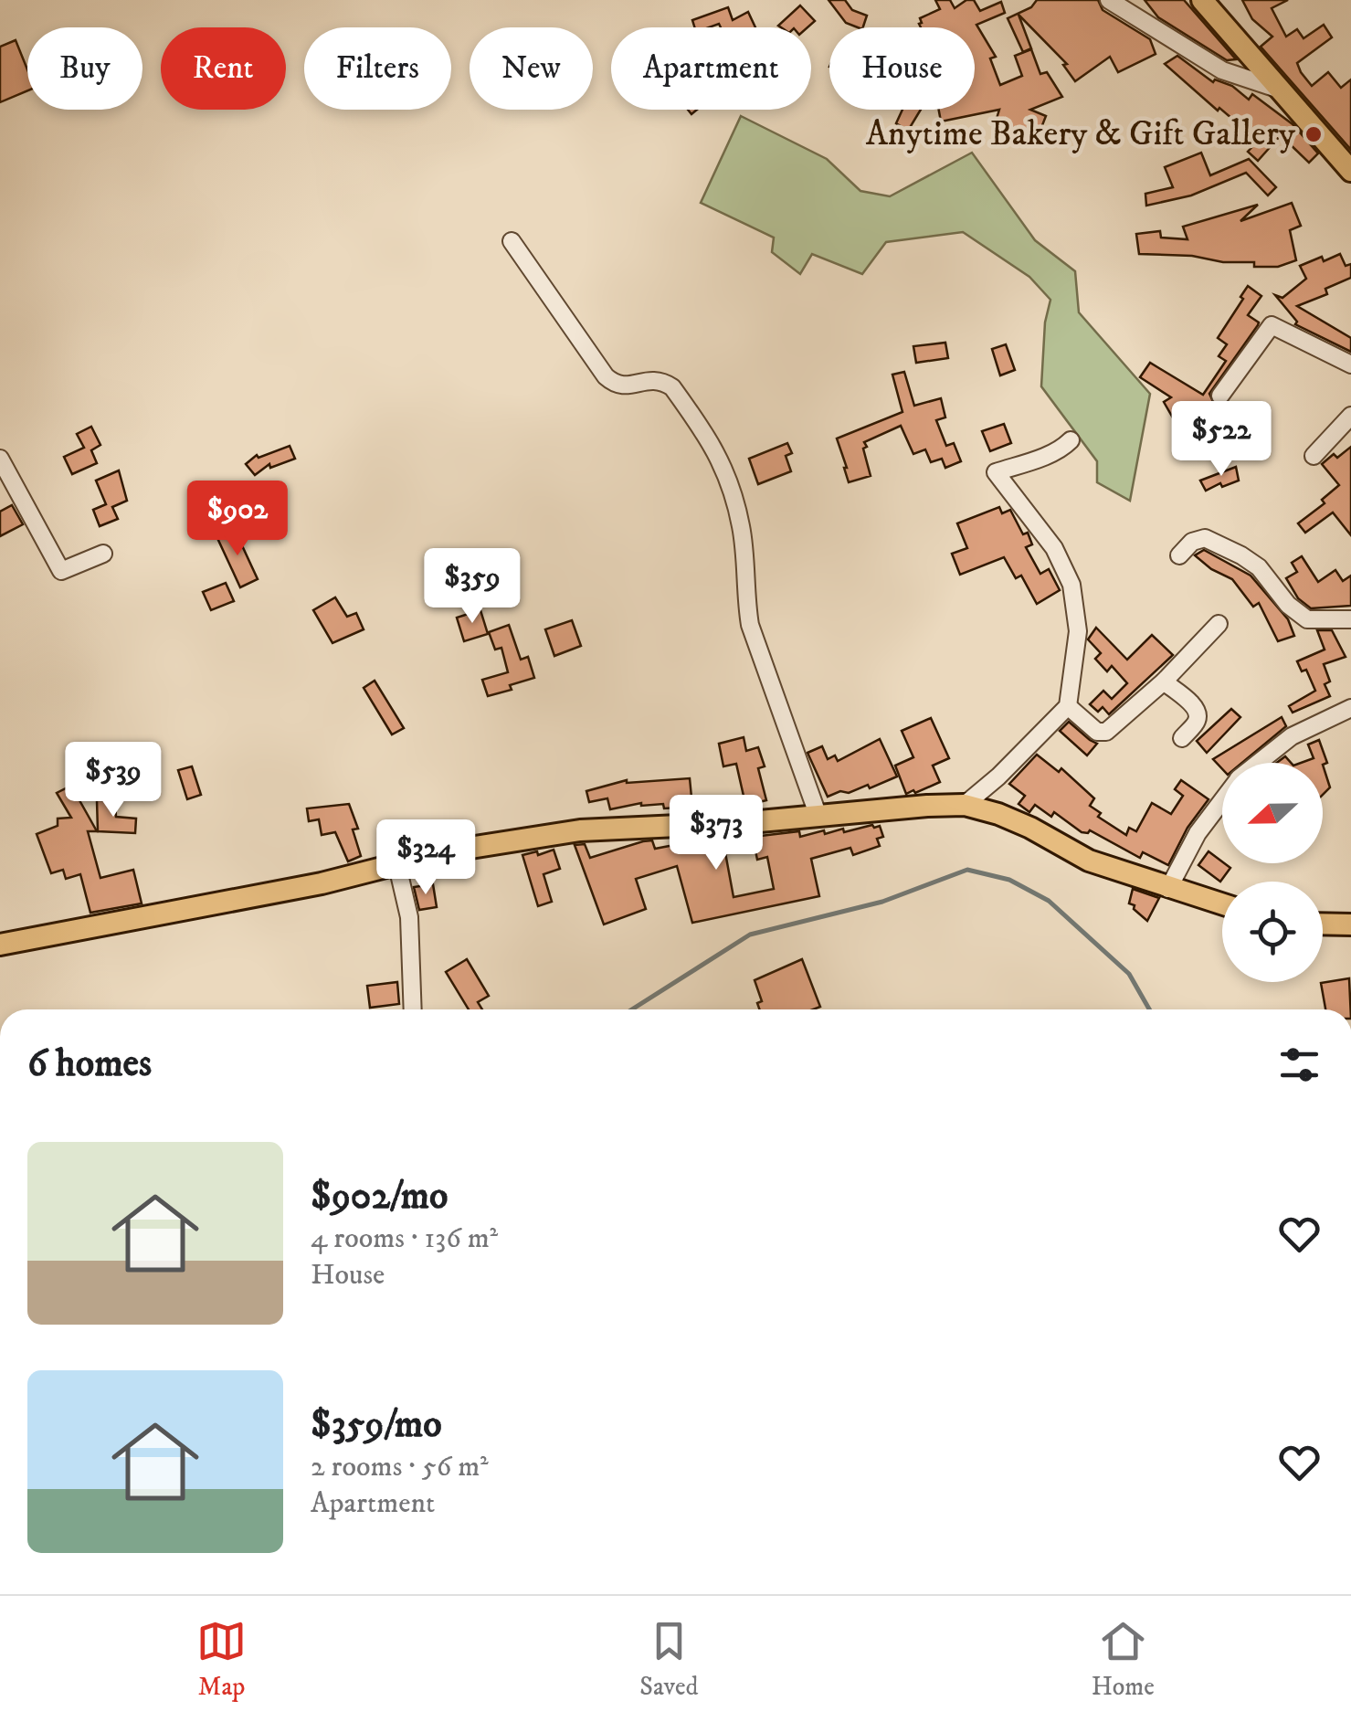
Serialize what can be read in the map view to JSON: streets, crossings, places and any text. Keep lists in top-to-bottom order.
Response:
{
  "places": ["Anytime Bakery & Gift Gallery"],
  "north": "left",
  "page": {
    "chip": [
      "Buy",
      "Rent",
      "Filters",
      "New",
      "Apartment",
      "House"
    ],
    "price": [
      "$522",
      "$902",
      "$359",
      "$539",
      "$373",
      "$324"
    ],
    "heading": "6 homes",
    "list": [
      {
        "name": "$902/mo",
        "note": "4 rooms · 136 m² · House"
      },
      {
        "name": "$359/mo",
        "note": "2 rooms · 56 m² · Apartment"
      }
    ],
    "tabs": ["Map", "Saved", "Home"]
  }
}
